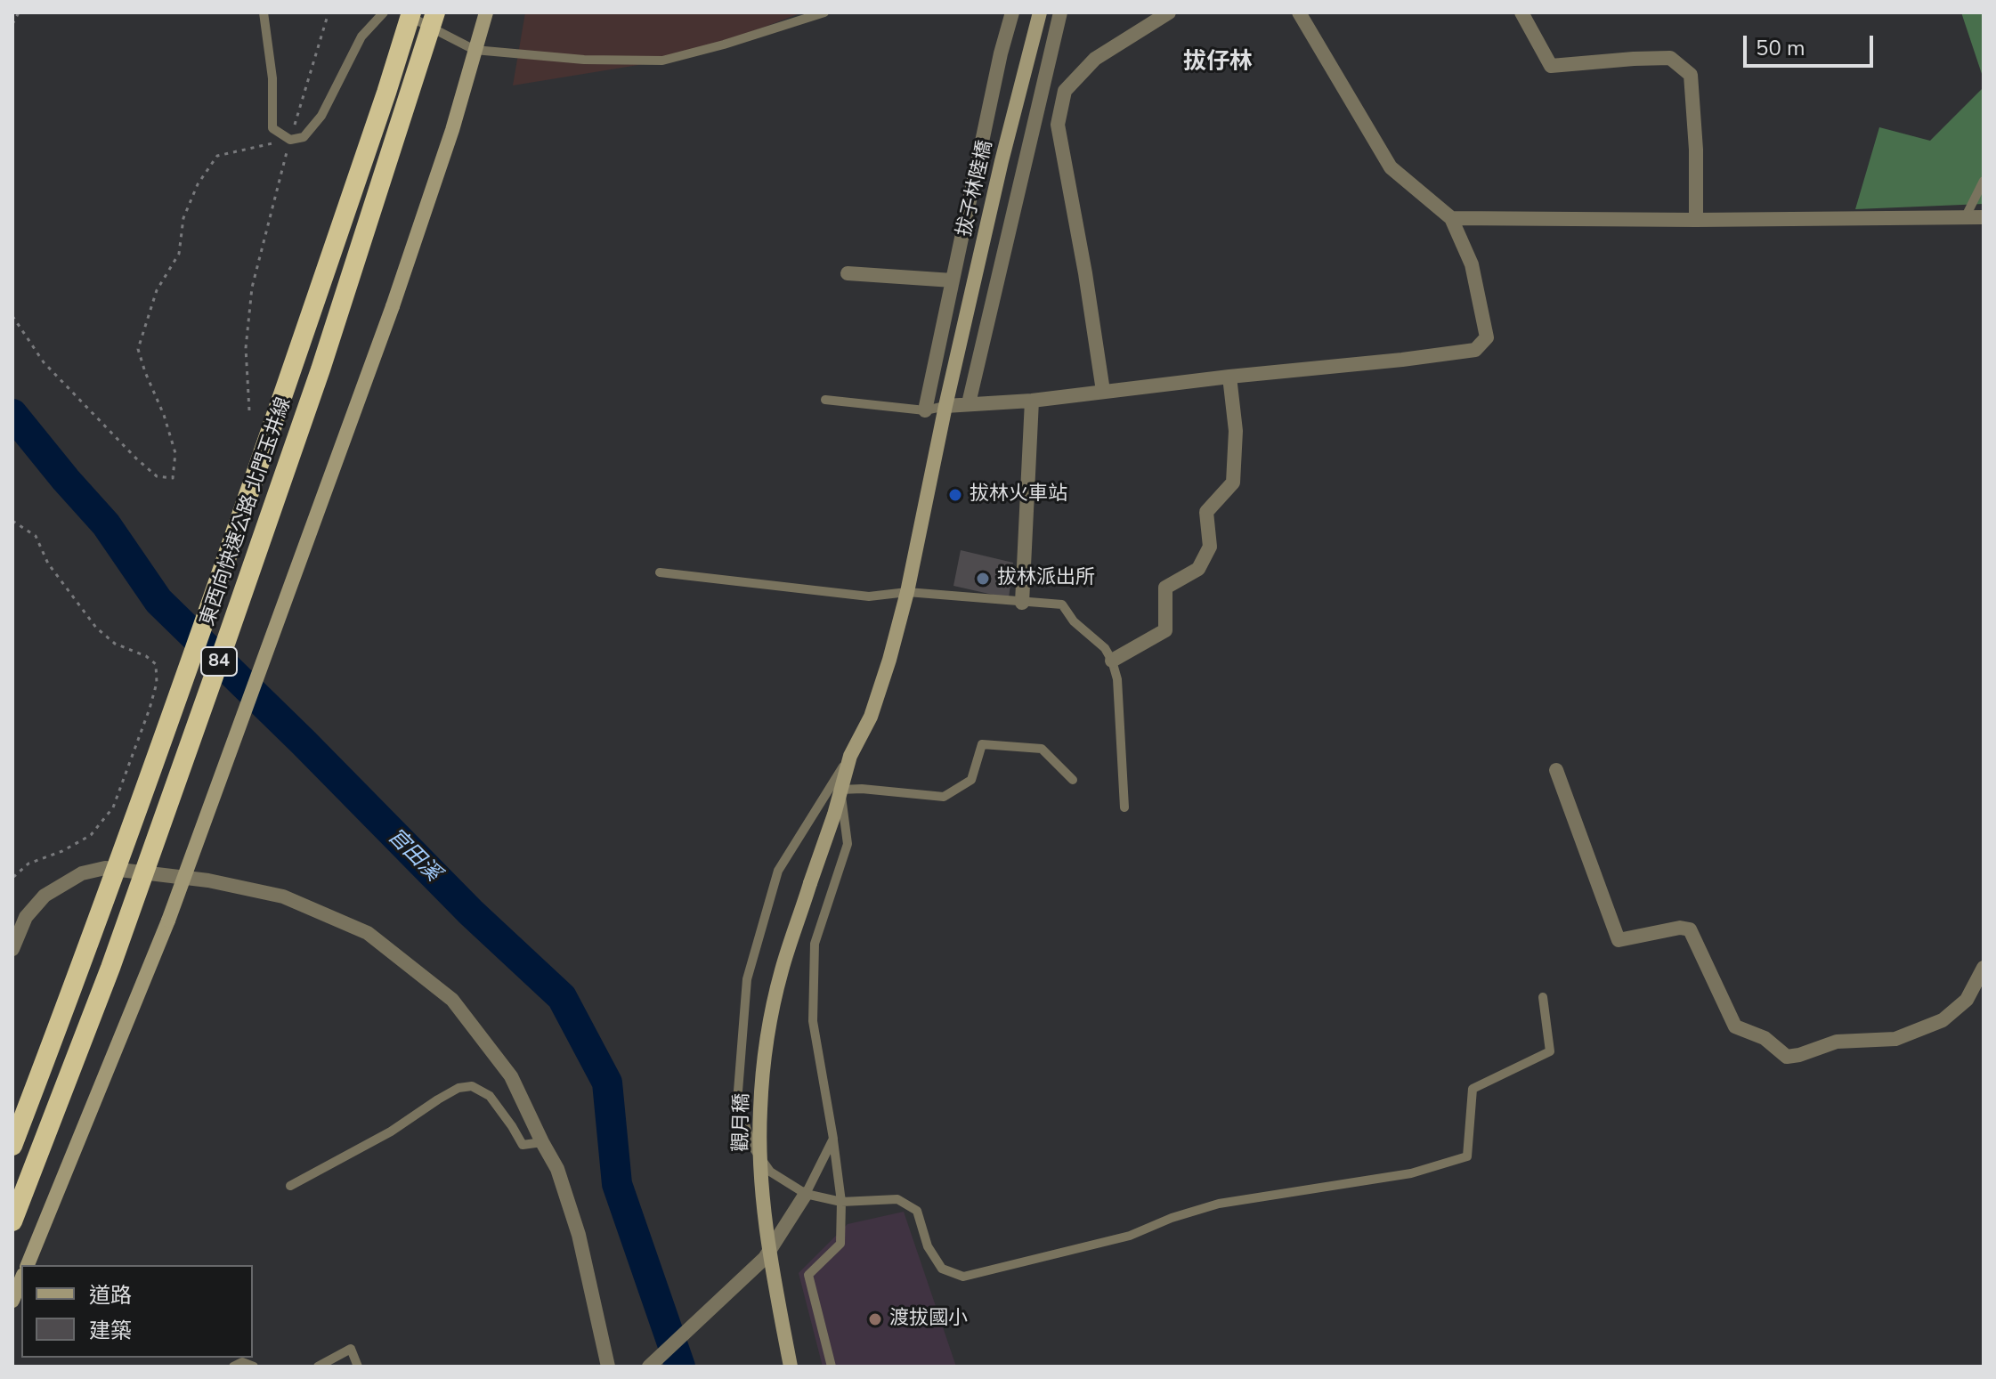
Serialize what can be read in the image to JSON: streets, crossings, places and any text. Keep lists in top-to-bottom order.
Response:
{
  "streets": {
    "highway": ["東西向快速公路 北門玉井線", "84"],
    "main road": ["拔子林陸橋", "觀月穚"]
  },
  "crossings": [
    ["拔子林陸橋", "觀月穚"]
  ],
  "districts": ["拔仔林"],
  "water": ["官田溪"],
  "places": ["拔林火車站", "拔林派出所", "渡拔國小"],
  "legend": ["道路", "建築"],
  "scale_bar": "50 m"
}
